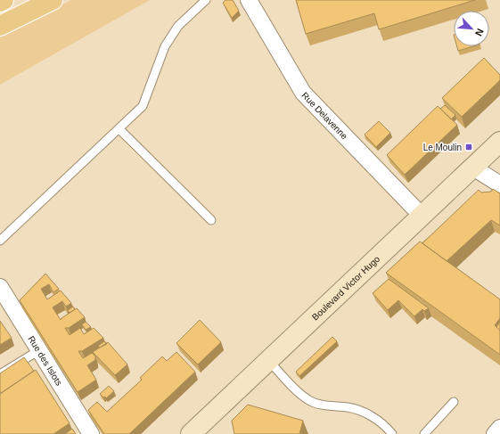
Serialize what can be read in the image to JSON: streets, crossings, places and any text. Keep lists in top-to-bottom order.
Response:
{
  "streets": {
    "main road": ["Boulevard Victor Hugo"],
    "street": ["Rue Delavenne", "Rue des Islots"]
  },
  "crossings": [
    ["Rue Delavenne", "Boulevard Victor Hugo"]
  ],
  "places": {
    "transit": ["Le Moulin"]
  },
  "north": "bottom right"
}
